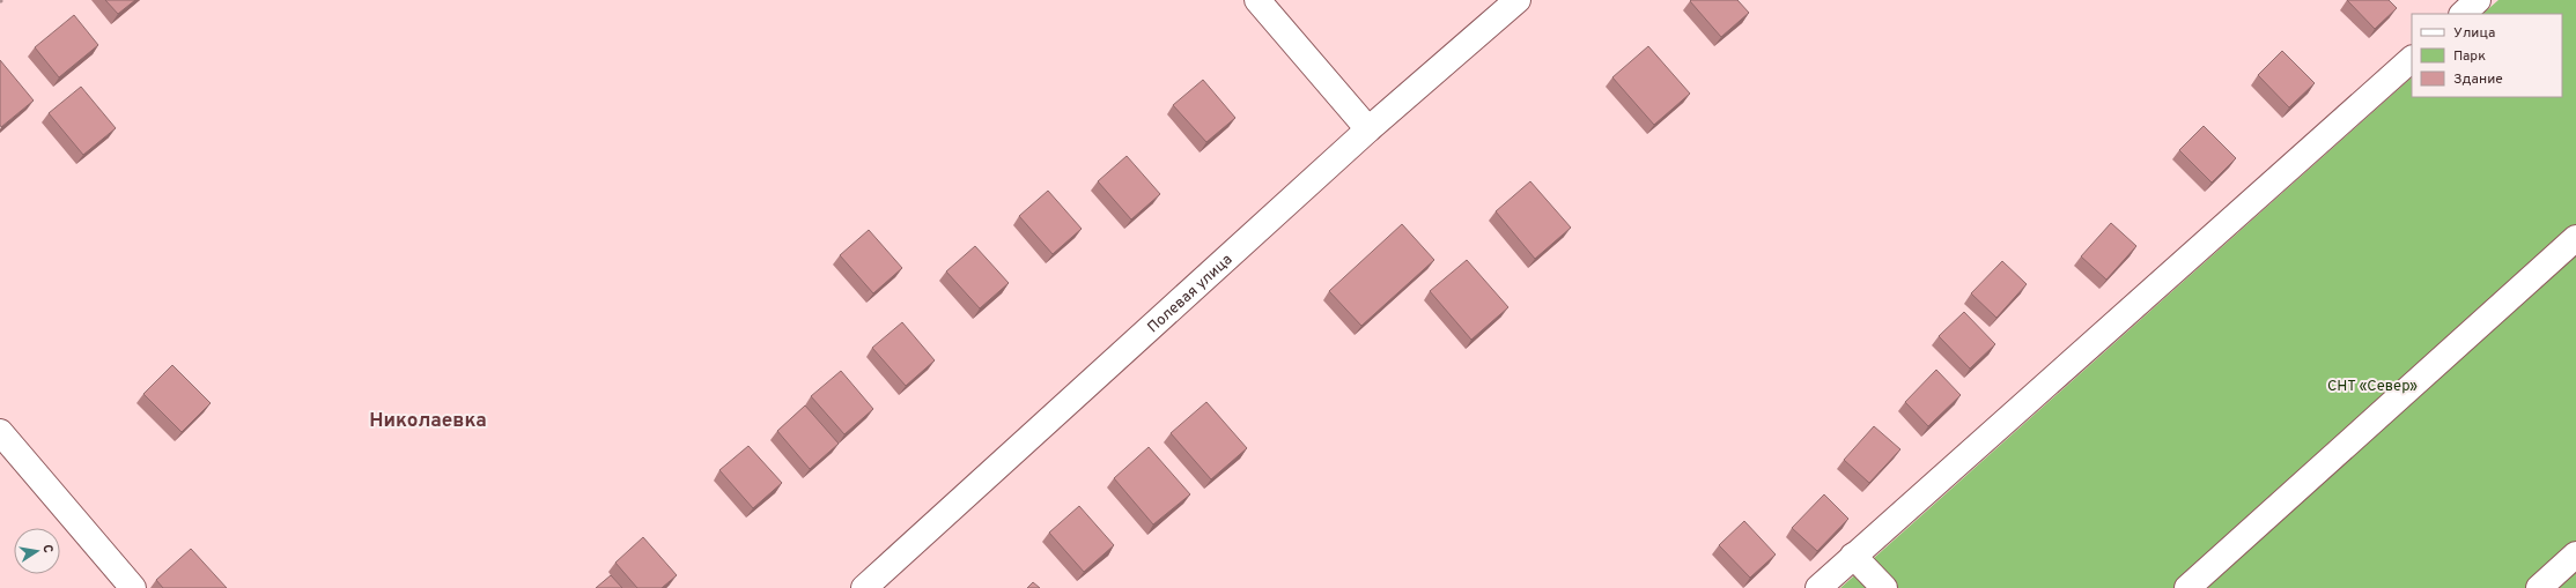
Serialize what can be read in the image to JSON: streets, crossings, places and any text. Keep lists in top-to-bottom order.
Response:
{
  "streets": {
    "street": ["Полевая улица"]
  },
  "districts": ["Николаевка"],
  "parks": ["СНТ «Север»"],
  "legend": ["Улица", "Парк", "Здание"],
  "north": "right"
}
